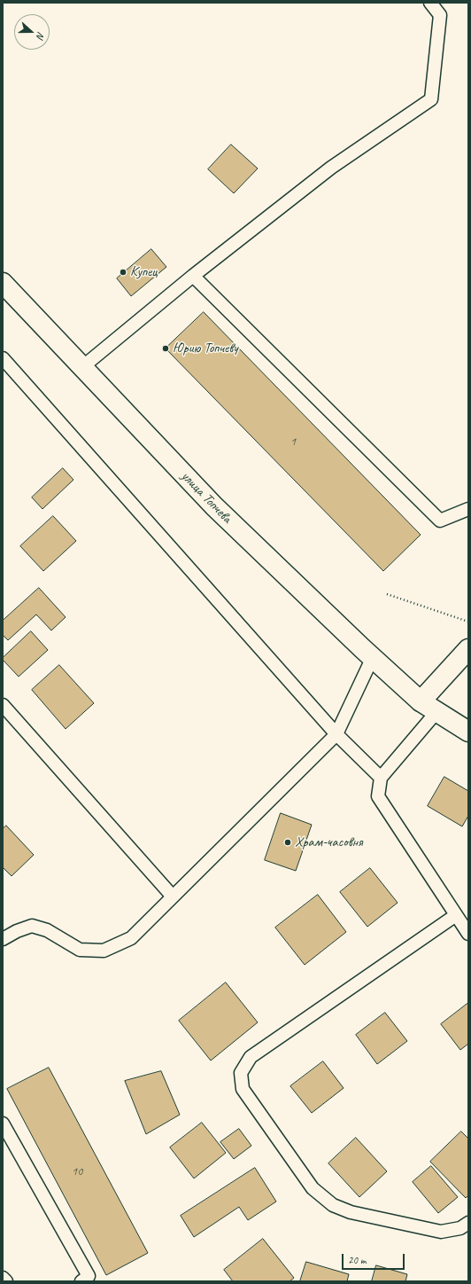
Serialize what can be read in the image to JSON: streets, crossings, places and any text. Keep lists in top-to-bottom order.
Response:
{
  "streets": {
    "street": ["улица Топчева"]
  },
  "places": ["Купец", "Юрию Топчеву", "Храм-часовня"],
  "house_numbers": ["1", "10"],
  "scale_bar": "20 m",
  "north": "right"
}
